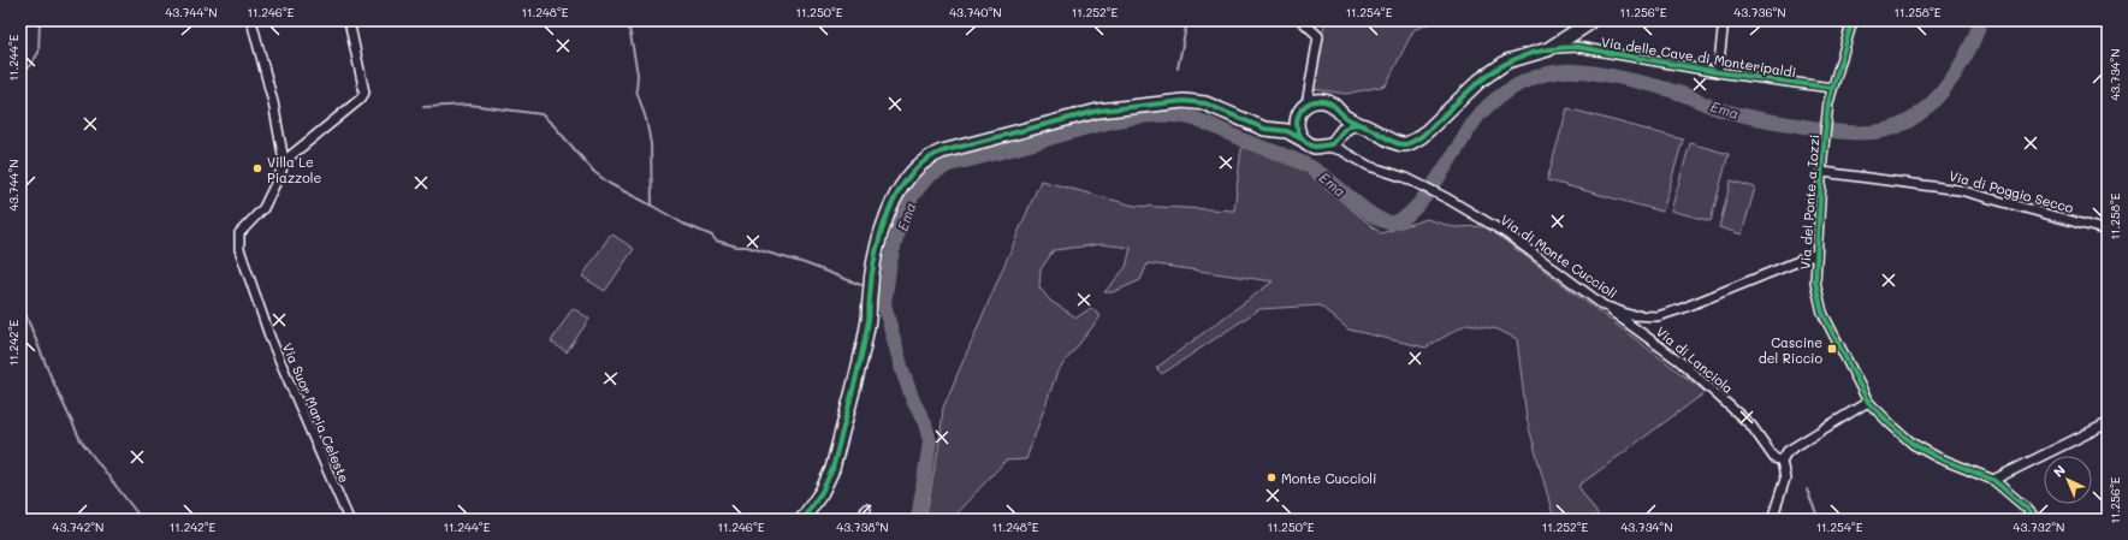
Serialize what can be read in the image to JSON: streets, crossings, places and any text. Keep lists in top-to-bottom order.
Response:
{
  "streets": {
    "street": [
      "Via delle Cave di Monteripaldi",
      "Via di Poggio Secco",
      "Via del Ponte a Iozzi",
      "Via di Monte Cuccioli",
      "Via di Lanciola",
      "Via Suor Maria Celeste"
    ]
  },
  "crossings": [
    ["Via delle Cave di Monteripaldi", "Via del Ponte a Iozzi"],
    ["Via delle Cave di Monteripaldi", "Via di Monte Cuccioli"],
    ["Via di Poggio Secco", "Via del Ponte a Iozzi"],
    ["Via del Ponte a Iozzi", "Via di Monte Cuccioli"],
    ["Via di Monte Cuccioli", "Via di Lanciola"]
  ],
  "water": ["Ema"],
  "places": {
    "other": ["Villa Le Piazzole", "Monte Cuccioli"],
    "transit": ["Cascine del Riccio"]
  },
  "north": "top left",
  "coordinates": [
    "43.744°N",
    "11.246°E",
    "11.248°E",
    "11.250°E",
    "43.740°N",
    "11.252°E",
    "11.254°E",
    "11.256°E",
    "43.736°N",
    "11.258°E",
    "11.244°E",
    "43.734°N",
    "11.242°E",
    "43.742°N",
    "43.738°N",
    "43.732°N"
  ]
}
